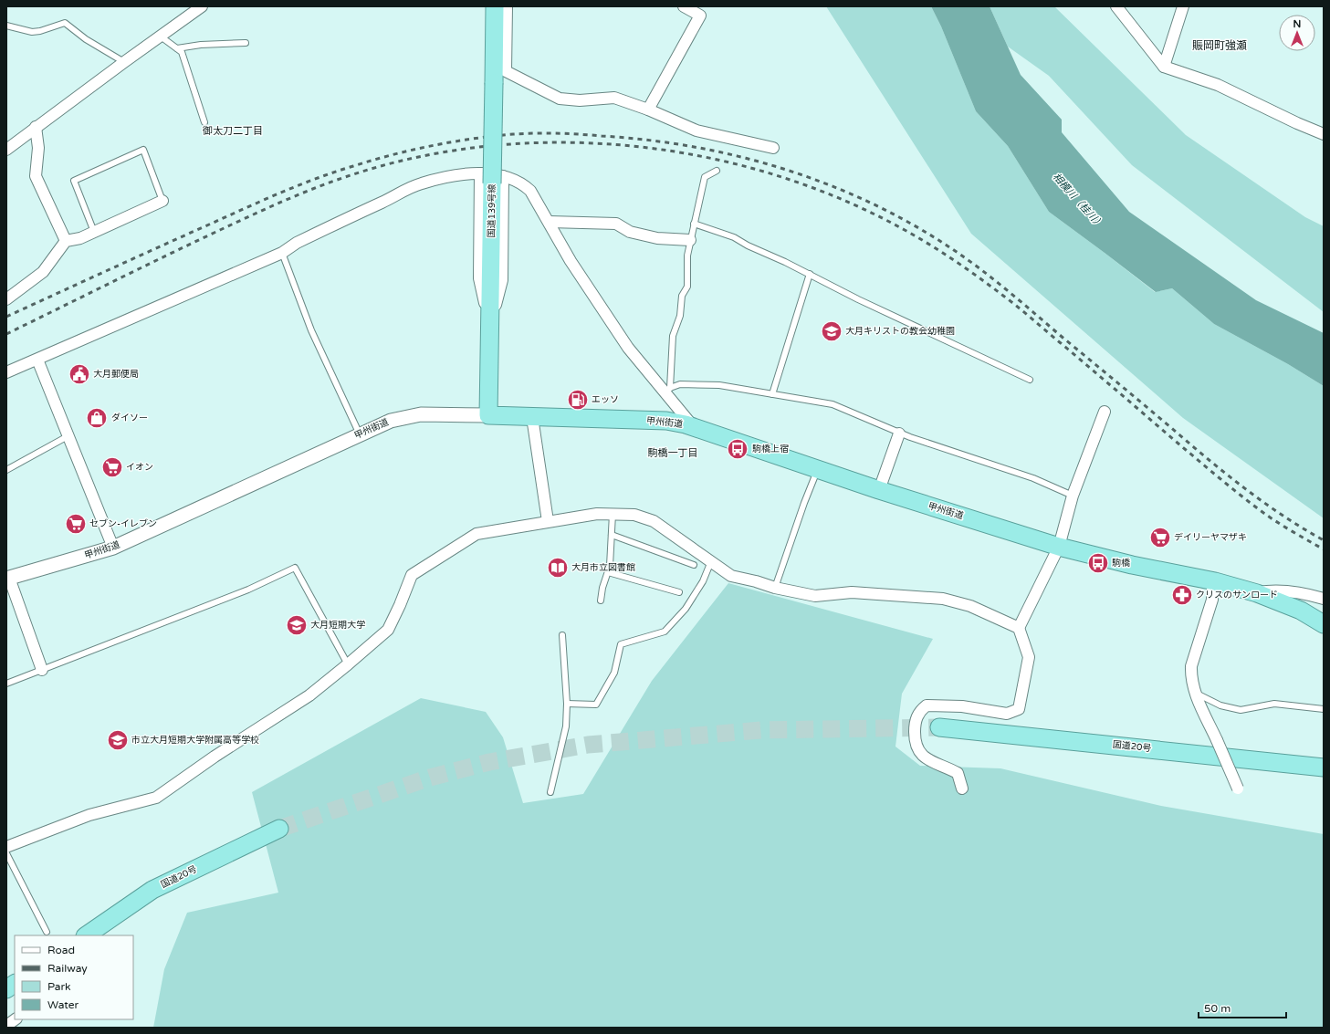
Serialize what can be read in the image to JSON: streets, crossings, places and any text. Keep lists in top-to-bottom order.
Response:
{
  "streets": {
    "highway": ["国道139号線", "甲州街道", "国道20号"]
  },
  "crossings": [
    ["国道139号線", "甲州街道"]
  ],
  "districts": ["賑岡町強瀬", "御太刀二丁目", "駒橋一丁目"],
  "water": ["相模川（桂川）"],
  "places": {
    "school or university": ["大月キリストの教会幼稚園", "大月短期大学", "市立大月短期大学附属高等学校"],
    "public building": ["大月郵便局"],
    "fuel station": ["エッソ"],
    "shop": ["ダイソー"],
    "bus stop": ["駒橋上宿", "駒橋"],
    "supermarket": ["イオン", "セブン-イレブン", "デイリーヤマザキ"],
    "library": ["大月市立図書館"],
    "pharmacy": ["クリスのサンロード"]
  },
  "legend": [
    "Road",
    "Railway",
    "Park",
    "Water"
  ],
  "scale_bar": "50 m",
  "north": "top"
}
